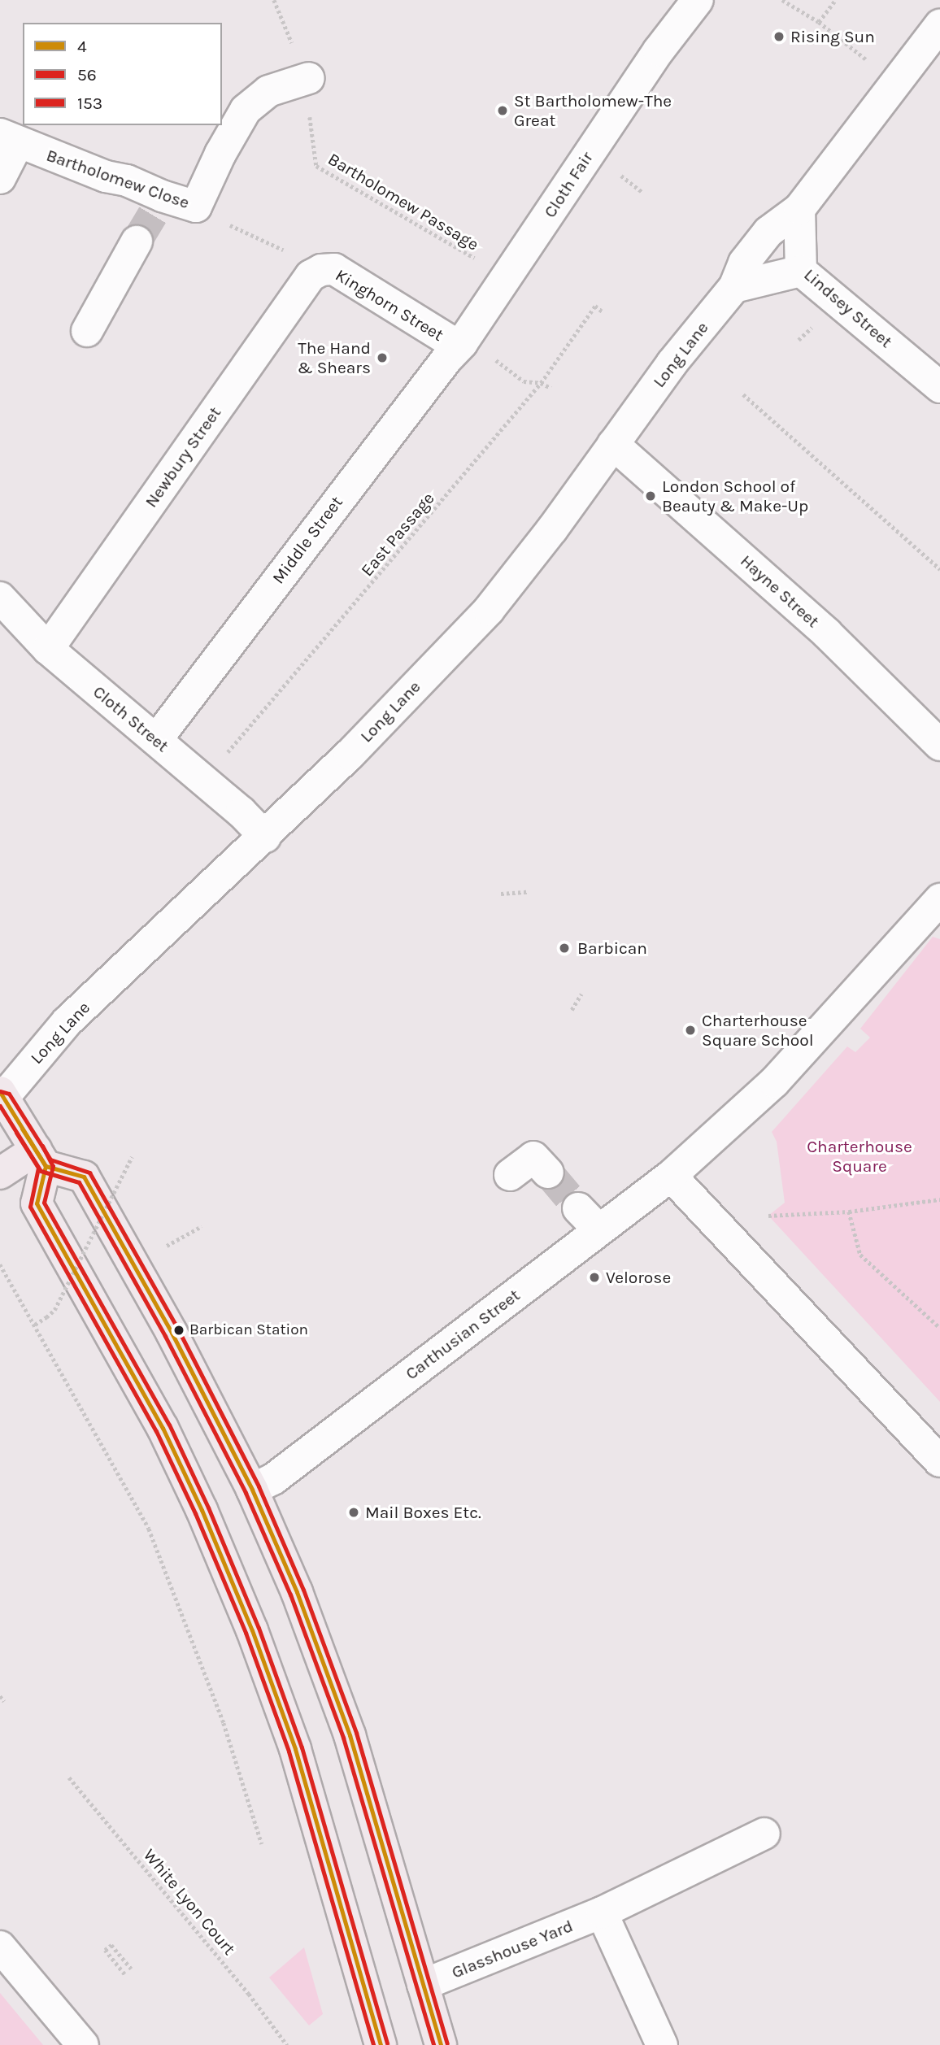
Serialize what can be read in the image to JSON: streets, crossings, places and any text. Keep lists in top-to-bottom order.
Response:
{
  "streets": {
    "street": [
      "Bartholomew Close",
      "Cloth Fair",
      "Kinghorn Street",
      "Lindsey Street",
      "Long Lane",
      "Newbury Street",
      "Middle Street",
      "Hayne Street",
      "Cloth Street",
      "Carthusian Street",
      "Glasshouse Yard"
    ],
    "path": ["Bartholomew Passage", "East Passage", "White Lyon Court"]
  },
  "crossings": [
    ["Bartholomew Close", "Bartholomew Passage"],
    ["Bartholomew Close", "Kinghorn Street"],
    ["Cloth Fair", "Kinghorn Street"],
    ["Cloth Fair", "Middle Street"],
    ["Kinghorn Street", "Newbury Street"],
    ["Kinghorn Street", "Middle Street"],
    ["Lindsey Street", "Long Lane"],
    ["Long Lane", "Hayne Street"],
    ["Long Lane", "Cloth Street"],
    ["Newbury Street", "Cloth Street"],
    ["East Passage", "Cloth Street"],
    ["Middle Street", "Cloth Street"]
  ],
  "parks": ["Charterhouse Square"],
  "places": [
    "Rising Sun",
    "St Bartholomew-The Great",
    "The Hand & Shears",
    "London School of Beauty & Make-Up",
    "Barbican",
    "Charterhouse Square School",
    "Velorose",
    "Barbican Station",
    "Mail Boxes Etc."
  ],
  "lines": ["transit line 153", "transit line 4", "transit line 56"],
  "legend": ["4", "56", "153"]
}
